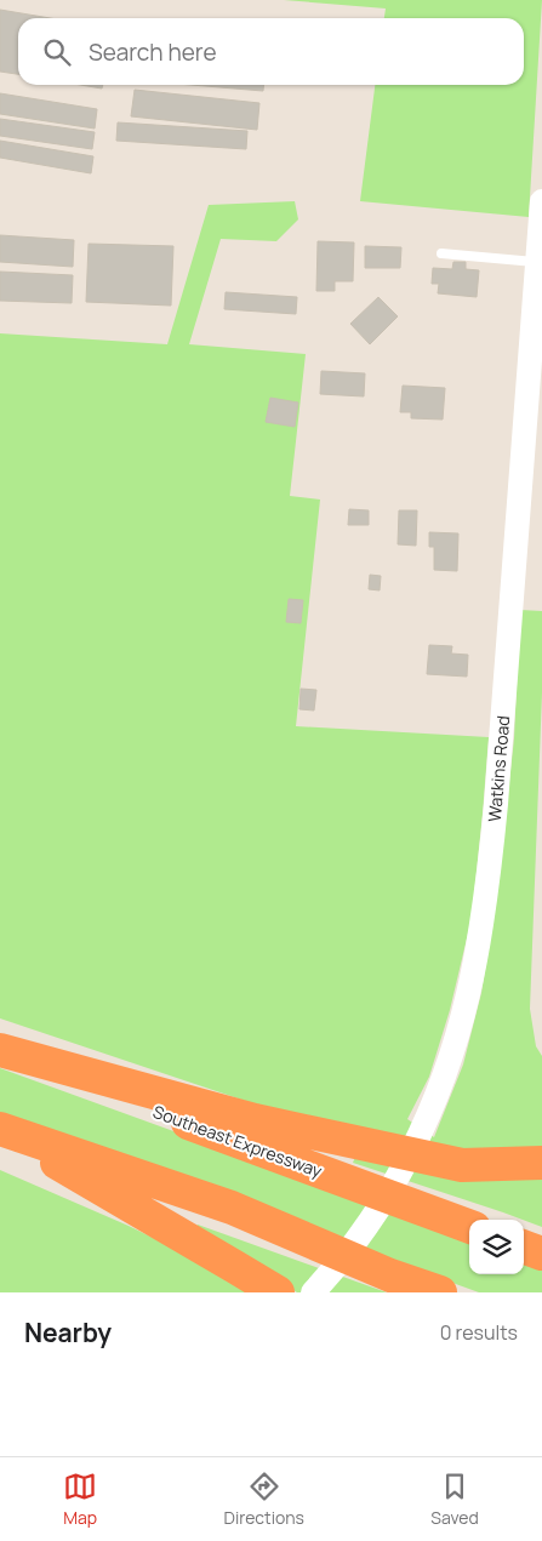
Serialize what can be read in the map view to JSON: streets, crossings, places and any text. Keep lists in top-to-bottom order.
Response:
{
  "streets": {
    "highway": ["Southeast Expressway"],
    "street": ["Watkins Road"]
  },
  "page": {
    "search": "Search here",
    "heading": ["Nearby", "0 results"],
    "nav": ["Map", "Directions", "Saved"]
  }
}
